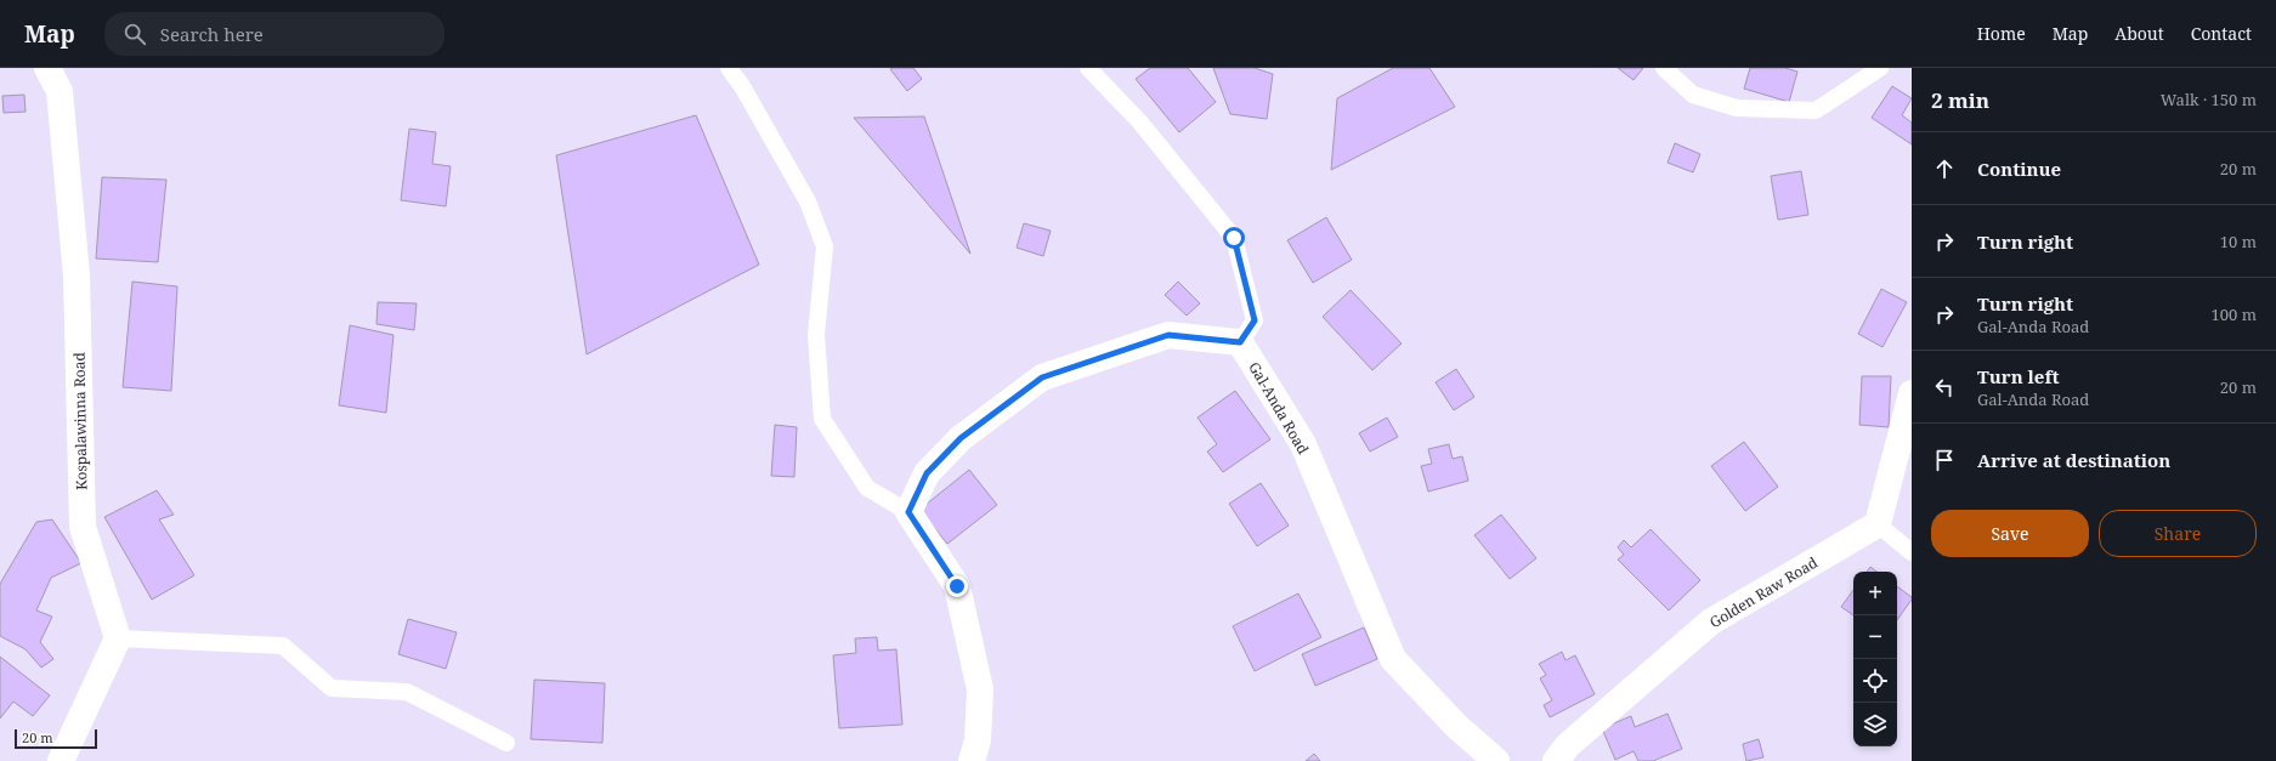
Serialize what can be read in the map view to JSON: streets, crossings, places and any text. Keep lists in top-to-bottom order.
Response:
{
  "streets": {
    "street": ["Gal-Anda Road", "Kospalawinna Road", "Golden Raw Road"]
  },
  "scale_bar": "20 m",
  "page": {
    "header": "Map",
    "search": "Search here",
    "nav": [
      "Home",
      "Map",
      "About",
      "Contact"
    ],
    "heading": ["2 min", "Walk · 150 m"],
    "list": [
      ["Continue", "20 m"],
      ["Turn right", "10 m"],
      ["Turn right", "Gal-Anda Road", "100 m"],
      ["Turn left", "Gal-Anda Road", "20 m"],
      "Arrive at destination"
    ],
    "buttons": ["Save", "Share"],
    "map_buttons": ["+", "−"],
    "scale": "20 m"
  }
}
